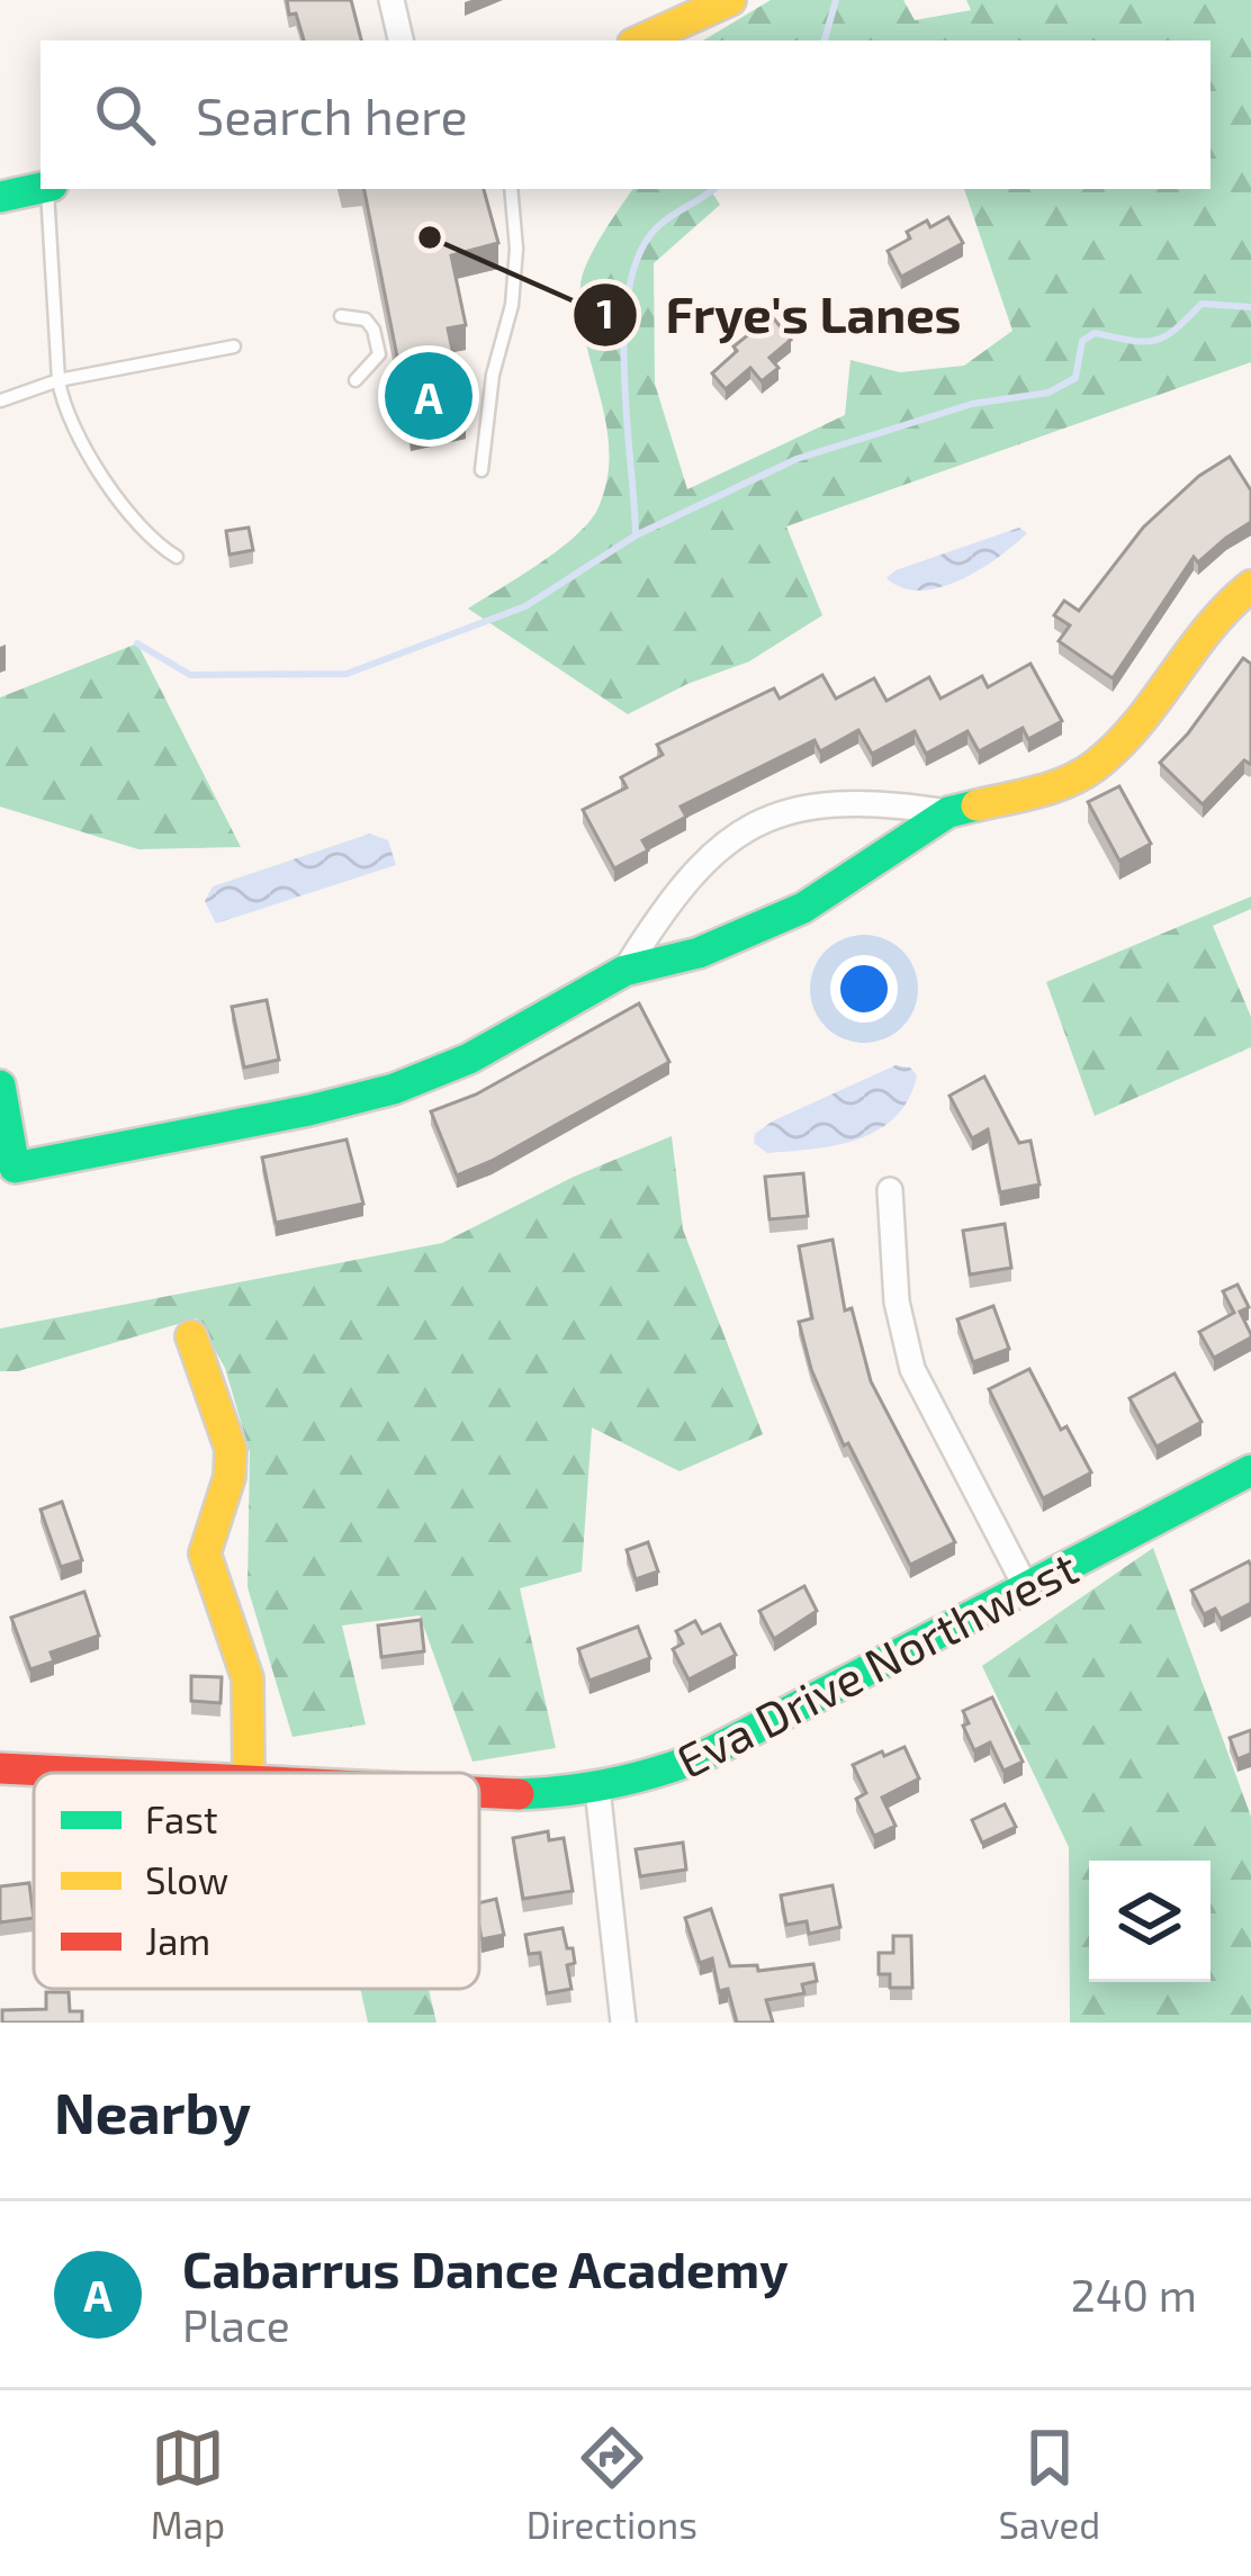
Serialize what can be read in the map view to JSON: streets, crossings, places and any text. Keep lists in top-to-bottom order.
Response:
{
  "streets": {
    "street": ["Eva Drive Northwest"]
  },
  "places": ["Frye's Lanes"],
  "legend": ["Fast", "Slow", "Jam"],
  "page": {
    "search": "Search here",
    "pins": "A",
    "heading": "Nearby",
    "list": [
      {
        "mark": "A",
        "name": "Cabarrus Dance Academy",
        "note": "Place",
        "value": "240 m"
      }
    ],
    "nav": ["Map", "Directions", "Saved"]
  }
}
